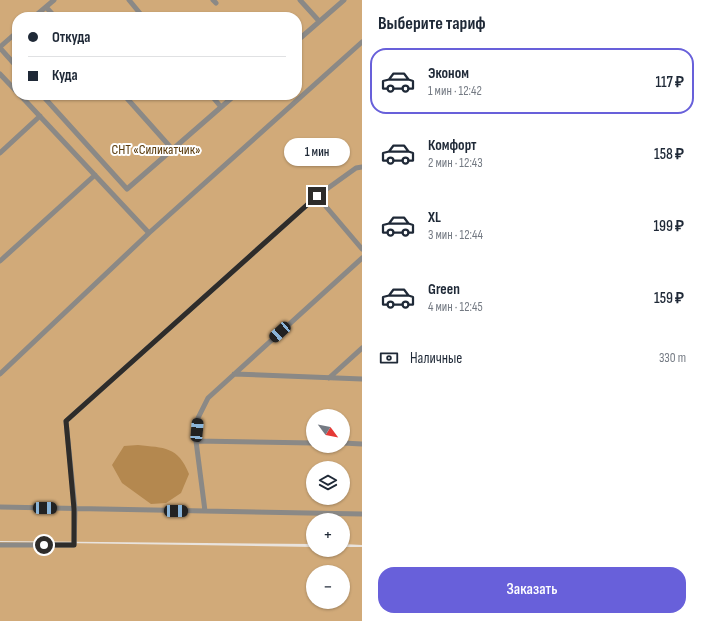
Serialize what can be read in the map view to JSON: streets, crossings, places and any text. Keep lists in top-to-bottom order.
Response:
{
  "parks": ["СНТ «Силикатчик»"],
  "north": "bottom right",
  "page": {
    "heading": "Выберите тариф",
    "banner": ["Откуда", "Куда"],
    "list": [
      {
        "name": "Эконом",
        "note": "1 мин · 12:42",
        "value": "117 ₽"
      },
      {
        "name": "Комфорт",
        "note": "2 мин · 12:43",
        "value": "158 ₽"
      },
      {
        "name": "XL",
        "note": "3 мин · 12:44",
        "value": "199 ₽"
      },
      {
        "name": "Green",
        "note": "4 мин · 12:45",
        "value": "159 ₽"
      }
    ],
    "bubble": "1 мин",
    "pay": ["Наличные", "330 m"],
    "map_buttons": ["+", "−"],
    "buttons": "Заказать"
  }
}
